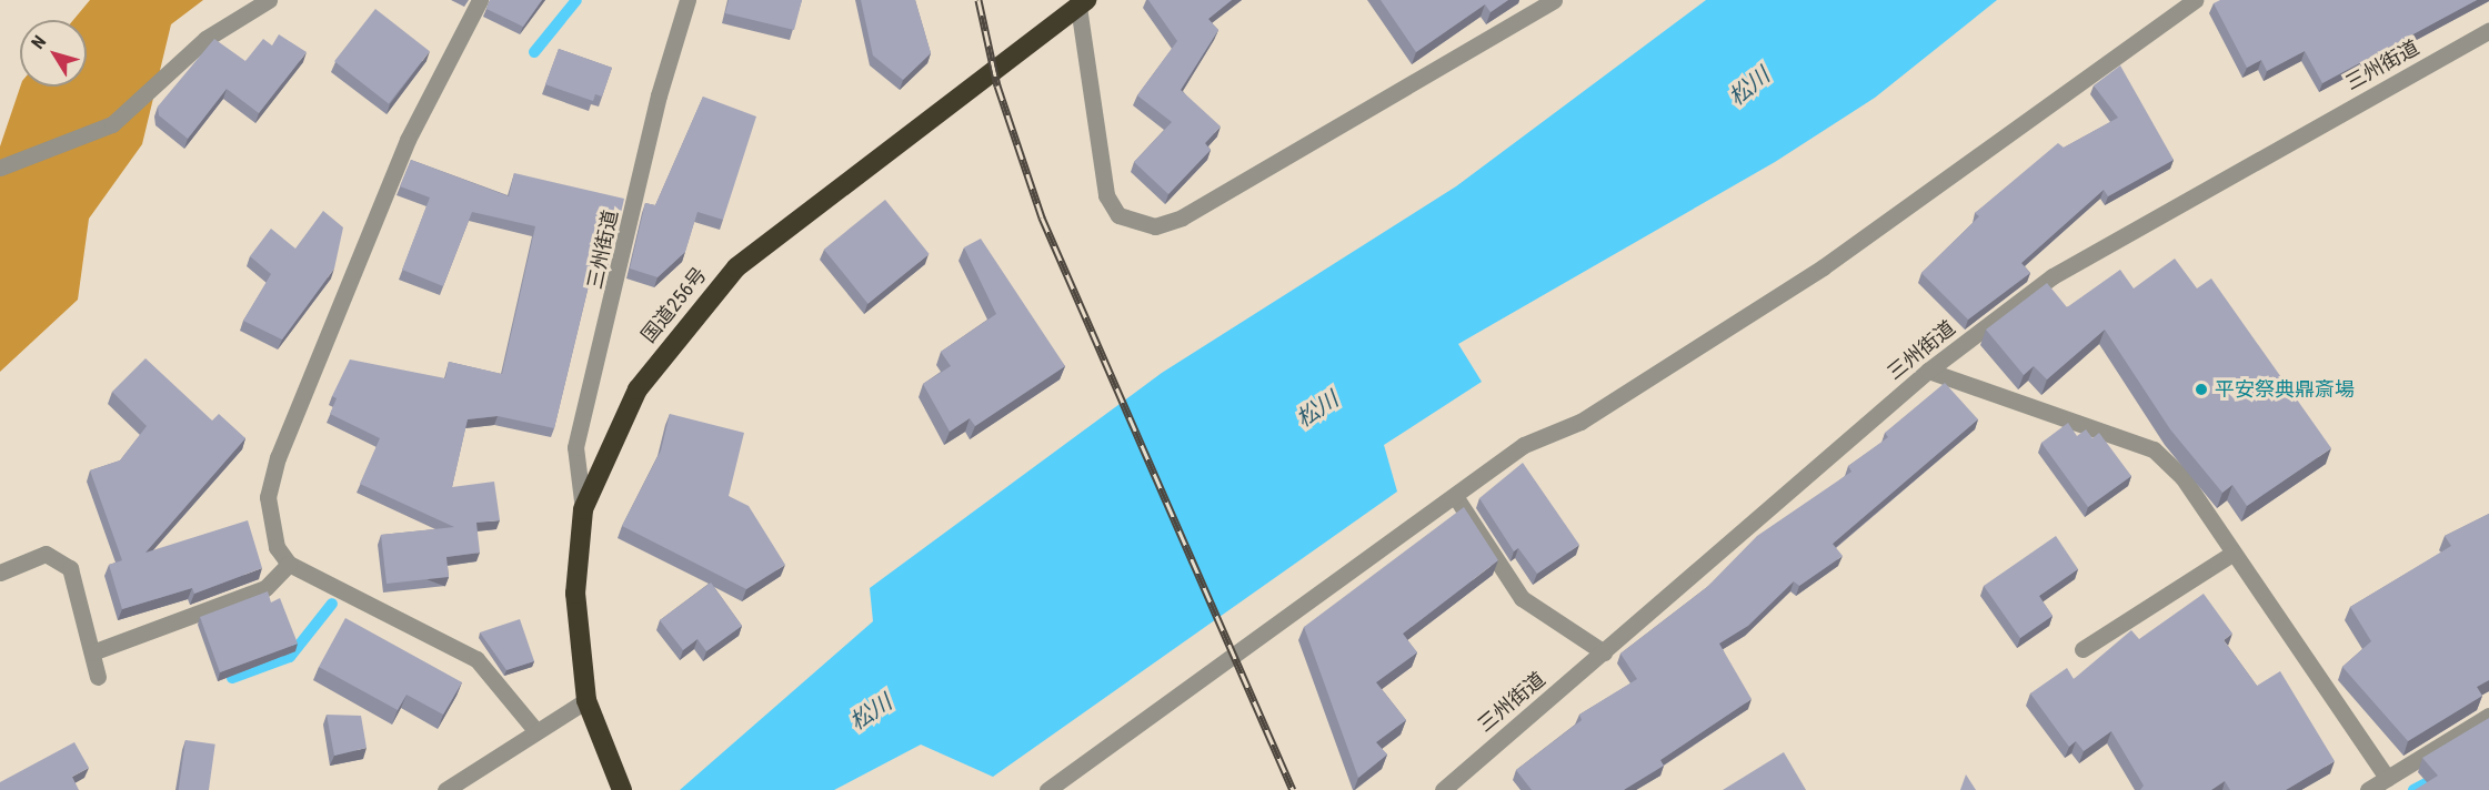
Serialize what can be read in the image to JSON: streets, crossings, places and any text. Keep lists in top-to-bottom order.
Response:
{
  "streets": {
    "highway": ["国道256号"],
    "street": ["三州街道"]
  },
  "crossings": [
    ["三州街道", "国道256号"]
  ],
  "water": ["松川"],
  "places": ["平安祭典鼎斎場"],
  "north": "top left"
}
